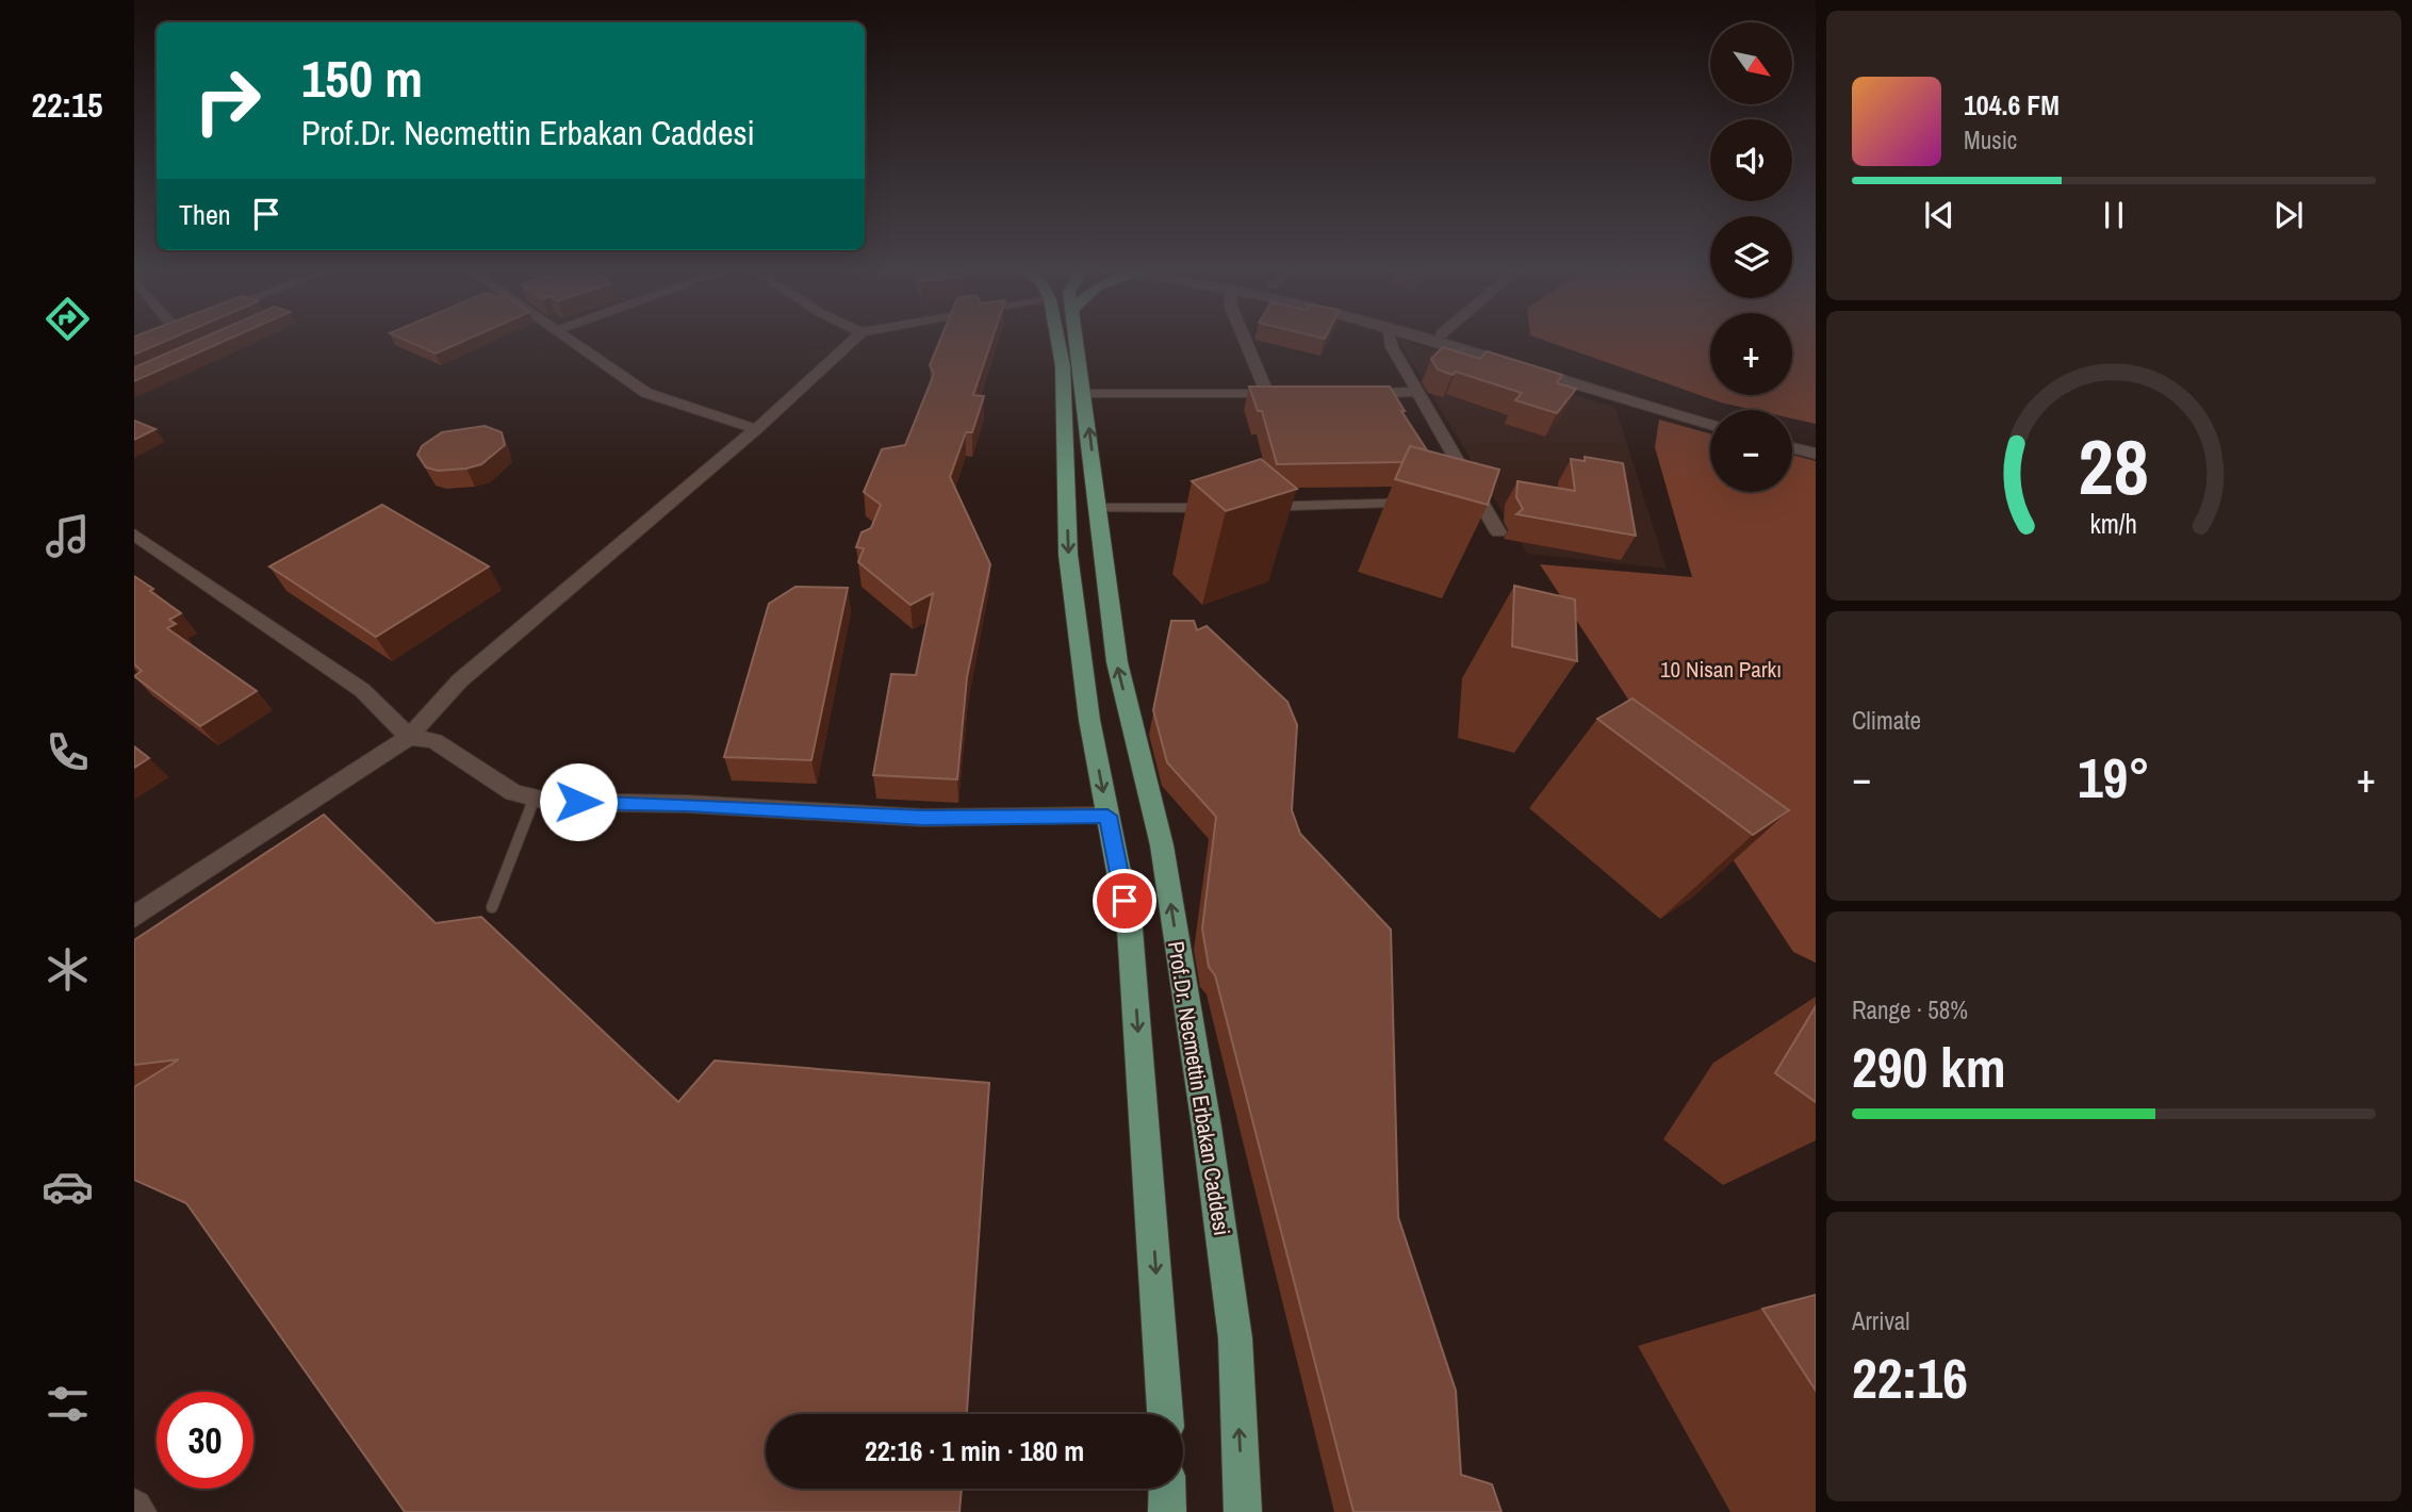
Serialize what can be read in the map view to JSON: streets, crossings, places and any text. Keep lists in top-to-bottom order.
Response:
{
  "streets": {
    "main road": ["Prof.Dr. Necmettin Erbakan Caddesi"]
  },
  "parks": ["10 Nisan Parkı"],
  "north": "bottom right",
  "page": {
    "tabs": "22:15",
    "map_buttons": ["+", "−"],
    "turn": ["150 m", "Prof.Dr. Necmettin Erbakan Caddesi"],
    "song": ["104.6 FM", "Music"],
    "then": "Then",
    "tile": [
      "Climate",
      ["Range · 58%", "290 km"],
      ["Arrival", "22:16"]
    ],
    "heat": ["−", "19°", "+"],
    "limit": "30",
    "trip": "22:16 · 1 min · 180 m",
    "gauge": ["28", "km/h"]
  }
}
